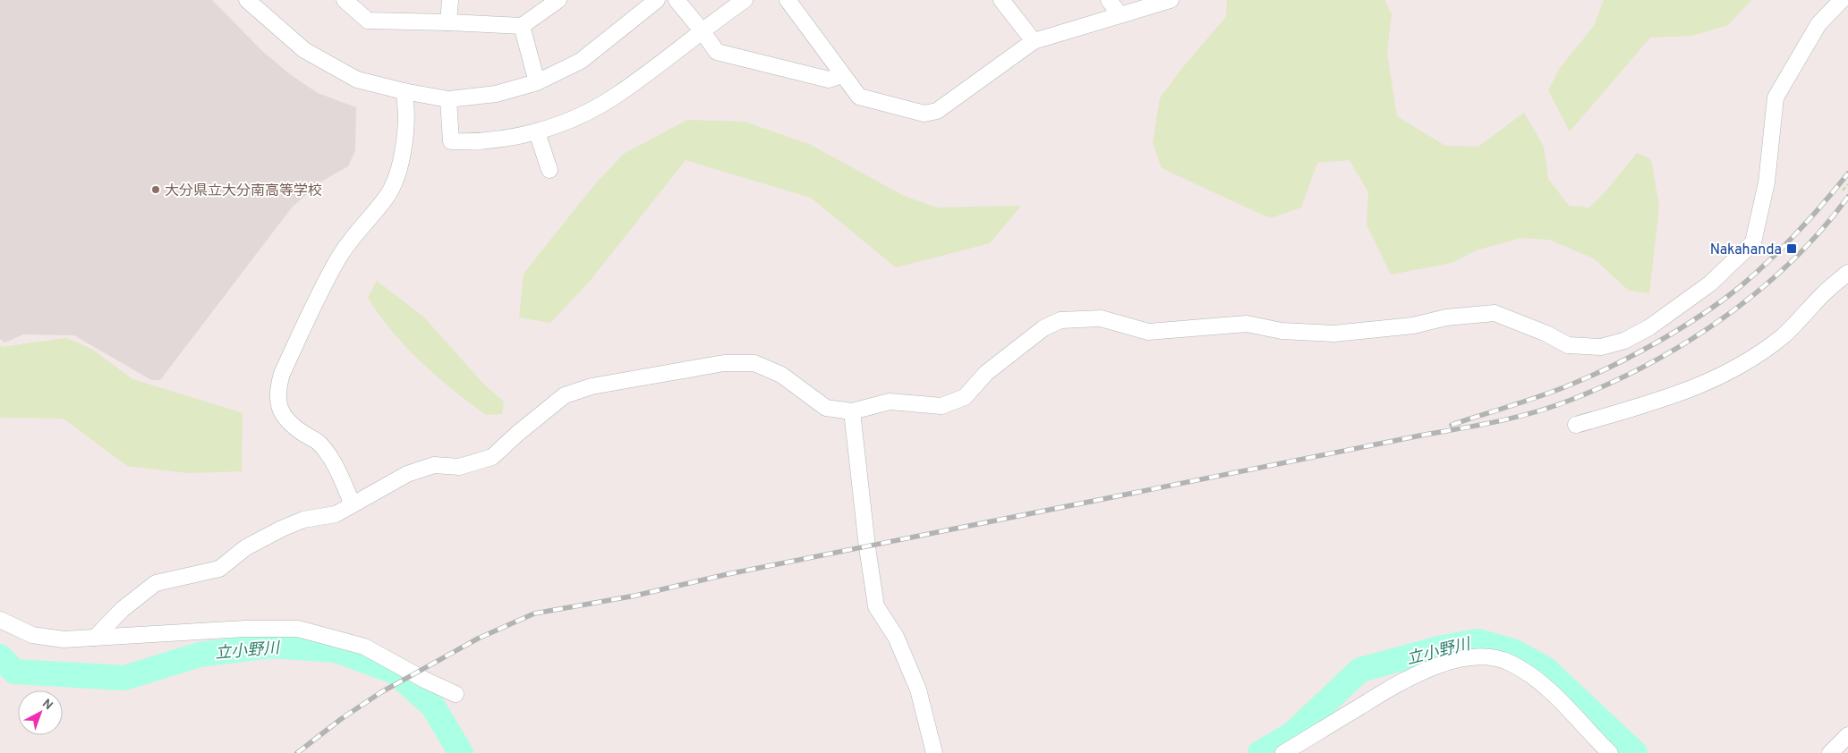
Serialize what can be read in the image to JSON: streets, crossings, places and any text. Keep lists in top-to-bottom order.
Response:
{
  "water": ["立小野川"],
  "places": {
    "other": ["大分県立大分南高等学校"],
    "transit": ["Nakahanda"]
  },
  "north": "top right"
}
